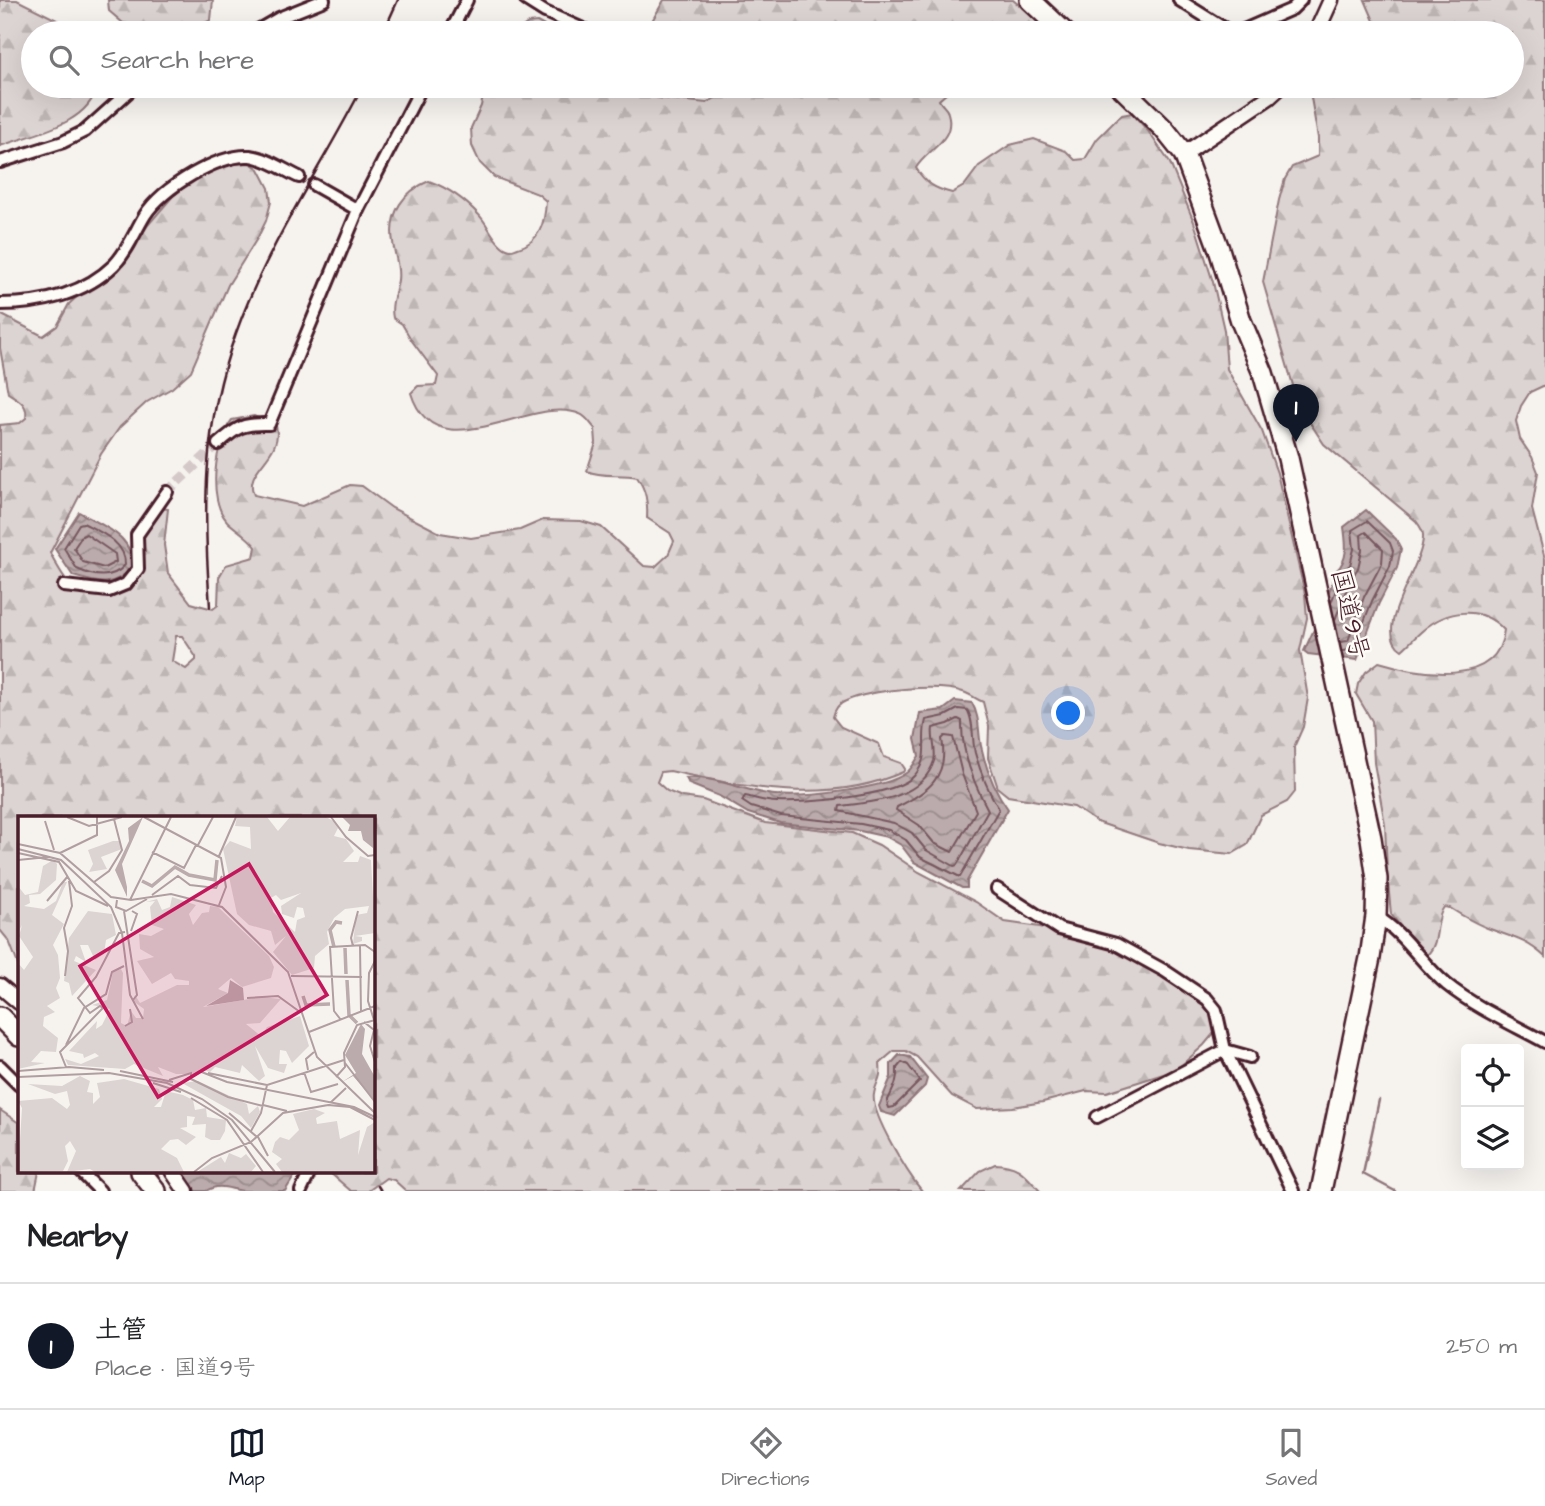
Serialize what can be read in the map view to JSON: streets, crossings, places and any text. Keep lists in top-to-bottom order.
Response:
{
  "streets": {
    "highway": ["国道9号"]
  },
  "page": {
    "search": "Search here",
    "pins": "1",
    "heading": "Nearby",
    "list": [
      {
        "mark": "1",
        "name": "土管",
        "note": "Place · 国道9号",
        "value": "250 m"
      }
    ],
    "nav": ["Map", "Directions", "Saved"]
  }
}
